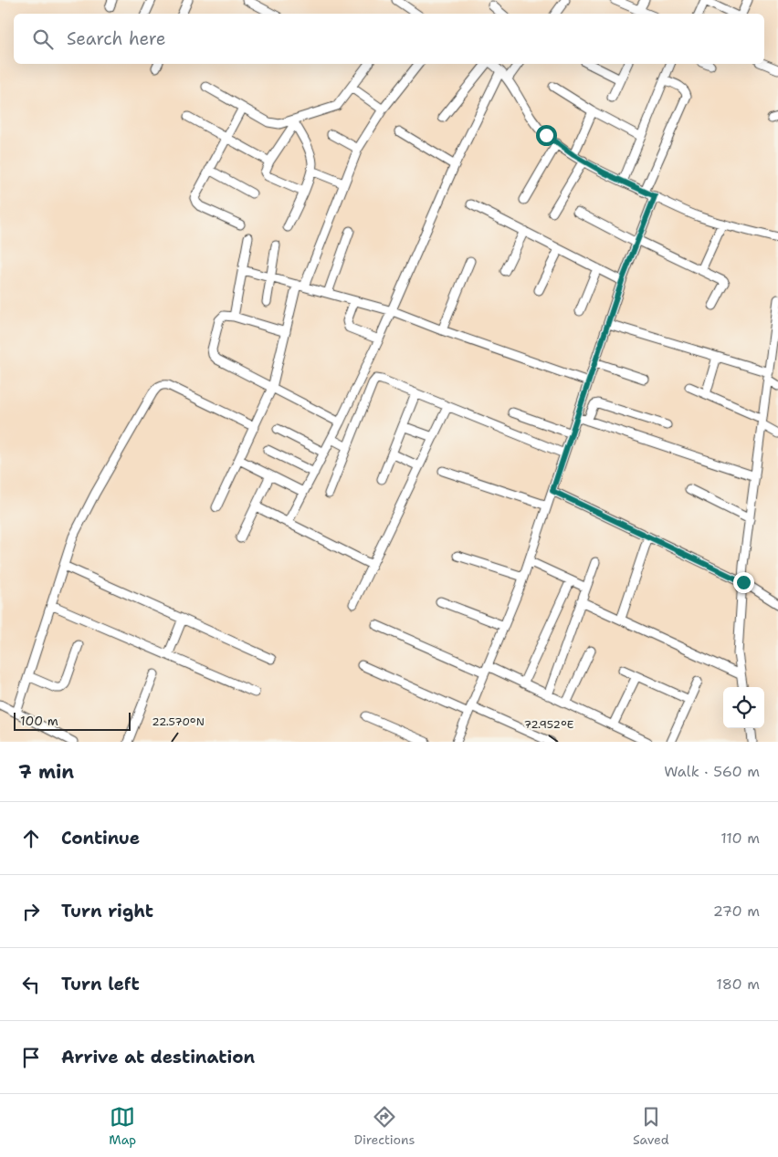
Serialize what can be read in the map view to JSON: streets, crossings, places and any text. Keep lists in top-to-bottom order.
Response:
{
  "scale_bar": "100 m",
  "page": {
    "search": "Search here",
    "scale": "100 m",
    "heading": ["7 min", "Walk · 560 m"],
    "list": [
      ["Continue", "110 m"],
      ["Turn right", "270 m"],
      ["Turn left", "180 m"],
      "Arrive at destination"
    ],
    "nav": ["Map", "Directions", "Saved"]
  },
  "coordinates": ["22.570°N", "72.952°E"]
}
